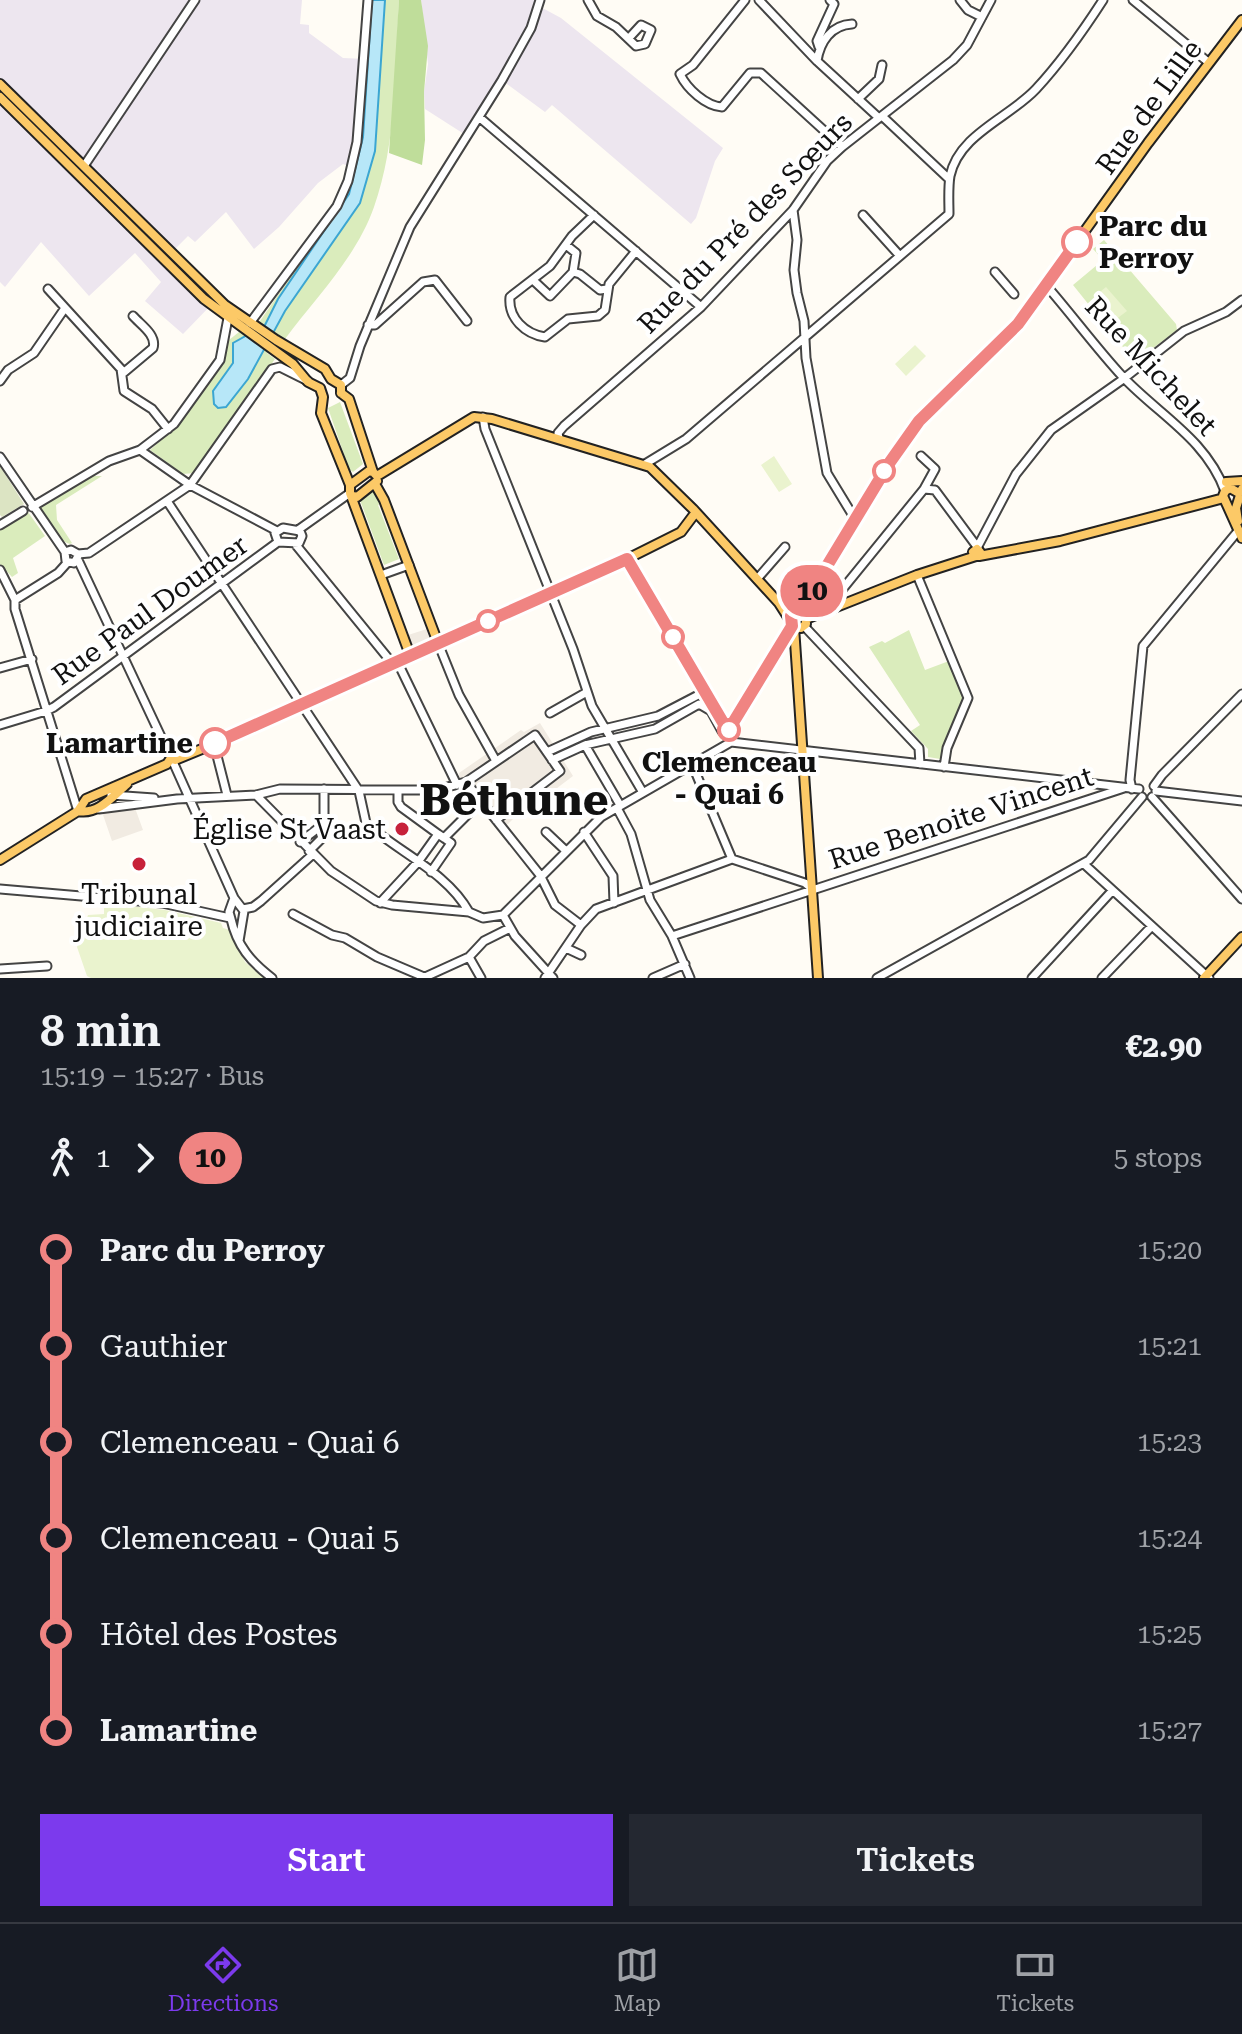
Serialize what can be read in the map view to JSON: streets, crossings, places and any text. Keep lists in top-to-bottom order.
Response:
{
  "streets": {
    "main road": ["Rue de Lille"],
    "street": [
      "Rue du Pré des Sœurs",
      "Rue Michelet",
      "Rue Paul Doumer",
      "Rue Benoite Vincent"
    ]
  },
  "crossings": [
    ["Rue de Lille", "Rue Michelet"],
    ["Rue de Lille", "Rue Benoite Vincent"]
  ],
  "districts": ["Béthune"],
  "places": [
    "Parc du Perroy",
    "Clemenceau - Quai 6",
    "Lamartine",
    "Église St Vaast",
    "Tribunal judiciaire"
  ],
  "lines": ["bus line 10"],
  "page": {
    "on_map": "10",
    "heading": ["8 min", "15:19 – 15:27 · Bus", "€2.90"],
    "legs": ["1", "10", "5 stops"],
    "list": [
      {
        "name": "Parc du Perroy",
        "value": "15:20"
      },
      {
        "name": "Gauthier",
        "value": "15:21"
      },
      {
        "name": "Clemenceau - Quai 6",
        "value": "15:23"
      },
      {
        "name": "Clemenceau - Quai 5",
        "value": "15:24"
      },
      {
        "name": "Hôtel des Postes",
        "value": "15:25"
      },
      {
        "name": "Lamartine",
        "value": "15:27"
      }
    ],
    "buttons": ["Start", "Tickets"],
    "tabs": ["Directions", "Map", "Tickets"]
  }
}
